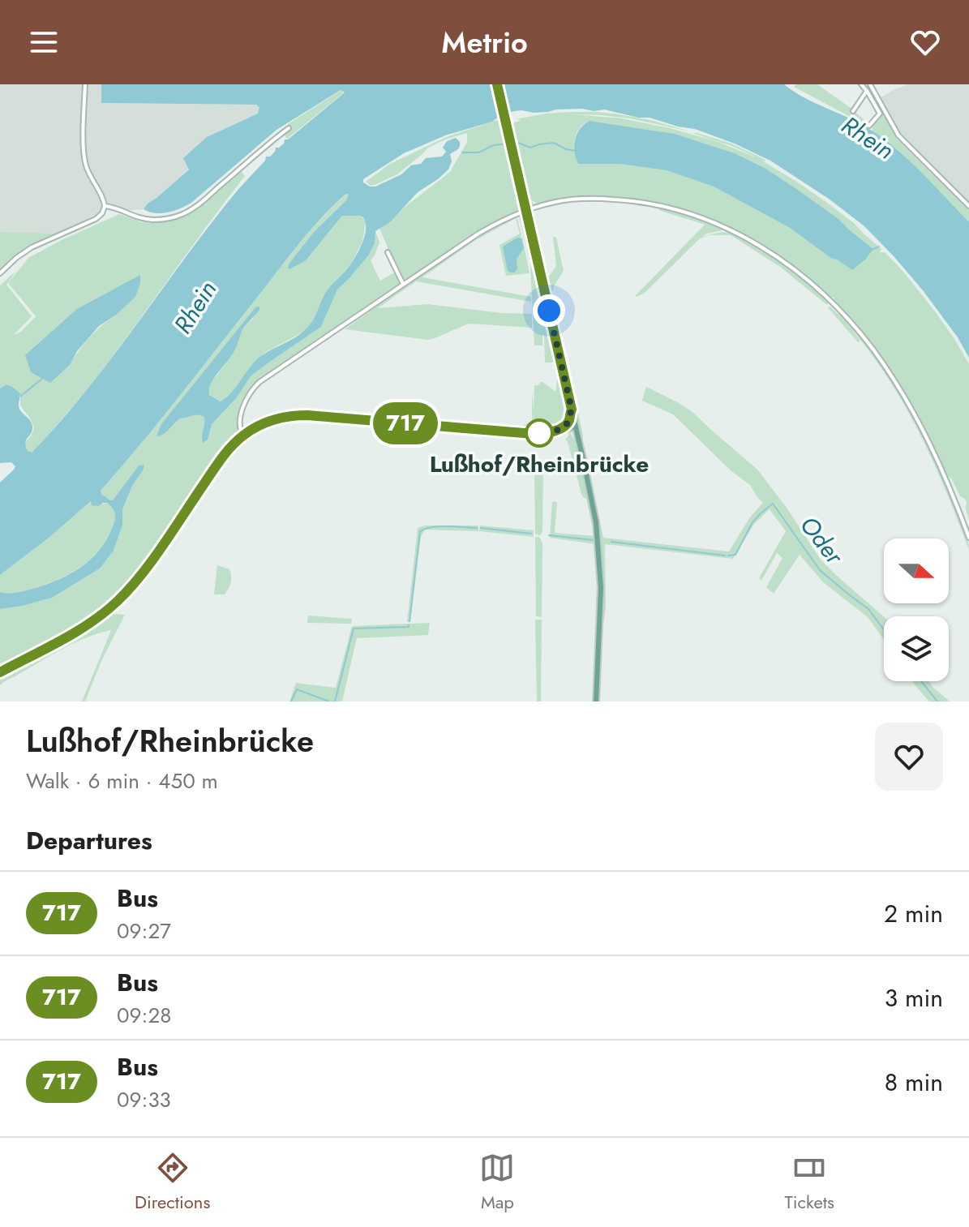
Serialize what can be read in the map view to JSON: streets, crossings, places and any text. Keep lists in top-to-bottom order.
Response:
{
  "water": ["Rhein", "Oder"],
  "places": ["Lußhof/Rheinbrücke"],
  "lines": ["bus line 717"],
  "north": "right",
  "page": {
    "header": "Metrio",
    "on_map": "717",
    "heading": [
      ["Lußhof/Rheinbrücke", "Walk · 6 min · 450 m"],
      "Departures"
    ],
    "list": [
      {
        "mark": "717",
        "name": "Bus",
        "note": "09:27",
        "value": "2 min"
      },
      {
        "mark": "717",
        "name": "Bus",
        "note": "09:28",
        "value": "3 min"
      },
      {
        "mark": "717",
        "name": "Bus",
        "note": "09:33",
        "value": "8 min"
      }
    ],
    "tabs": ["Directions", "Map", "Tickets"]
  }
}
